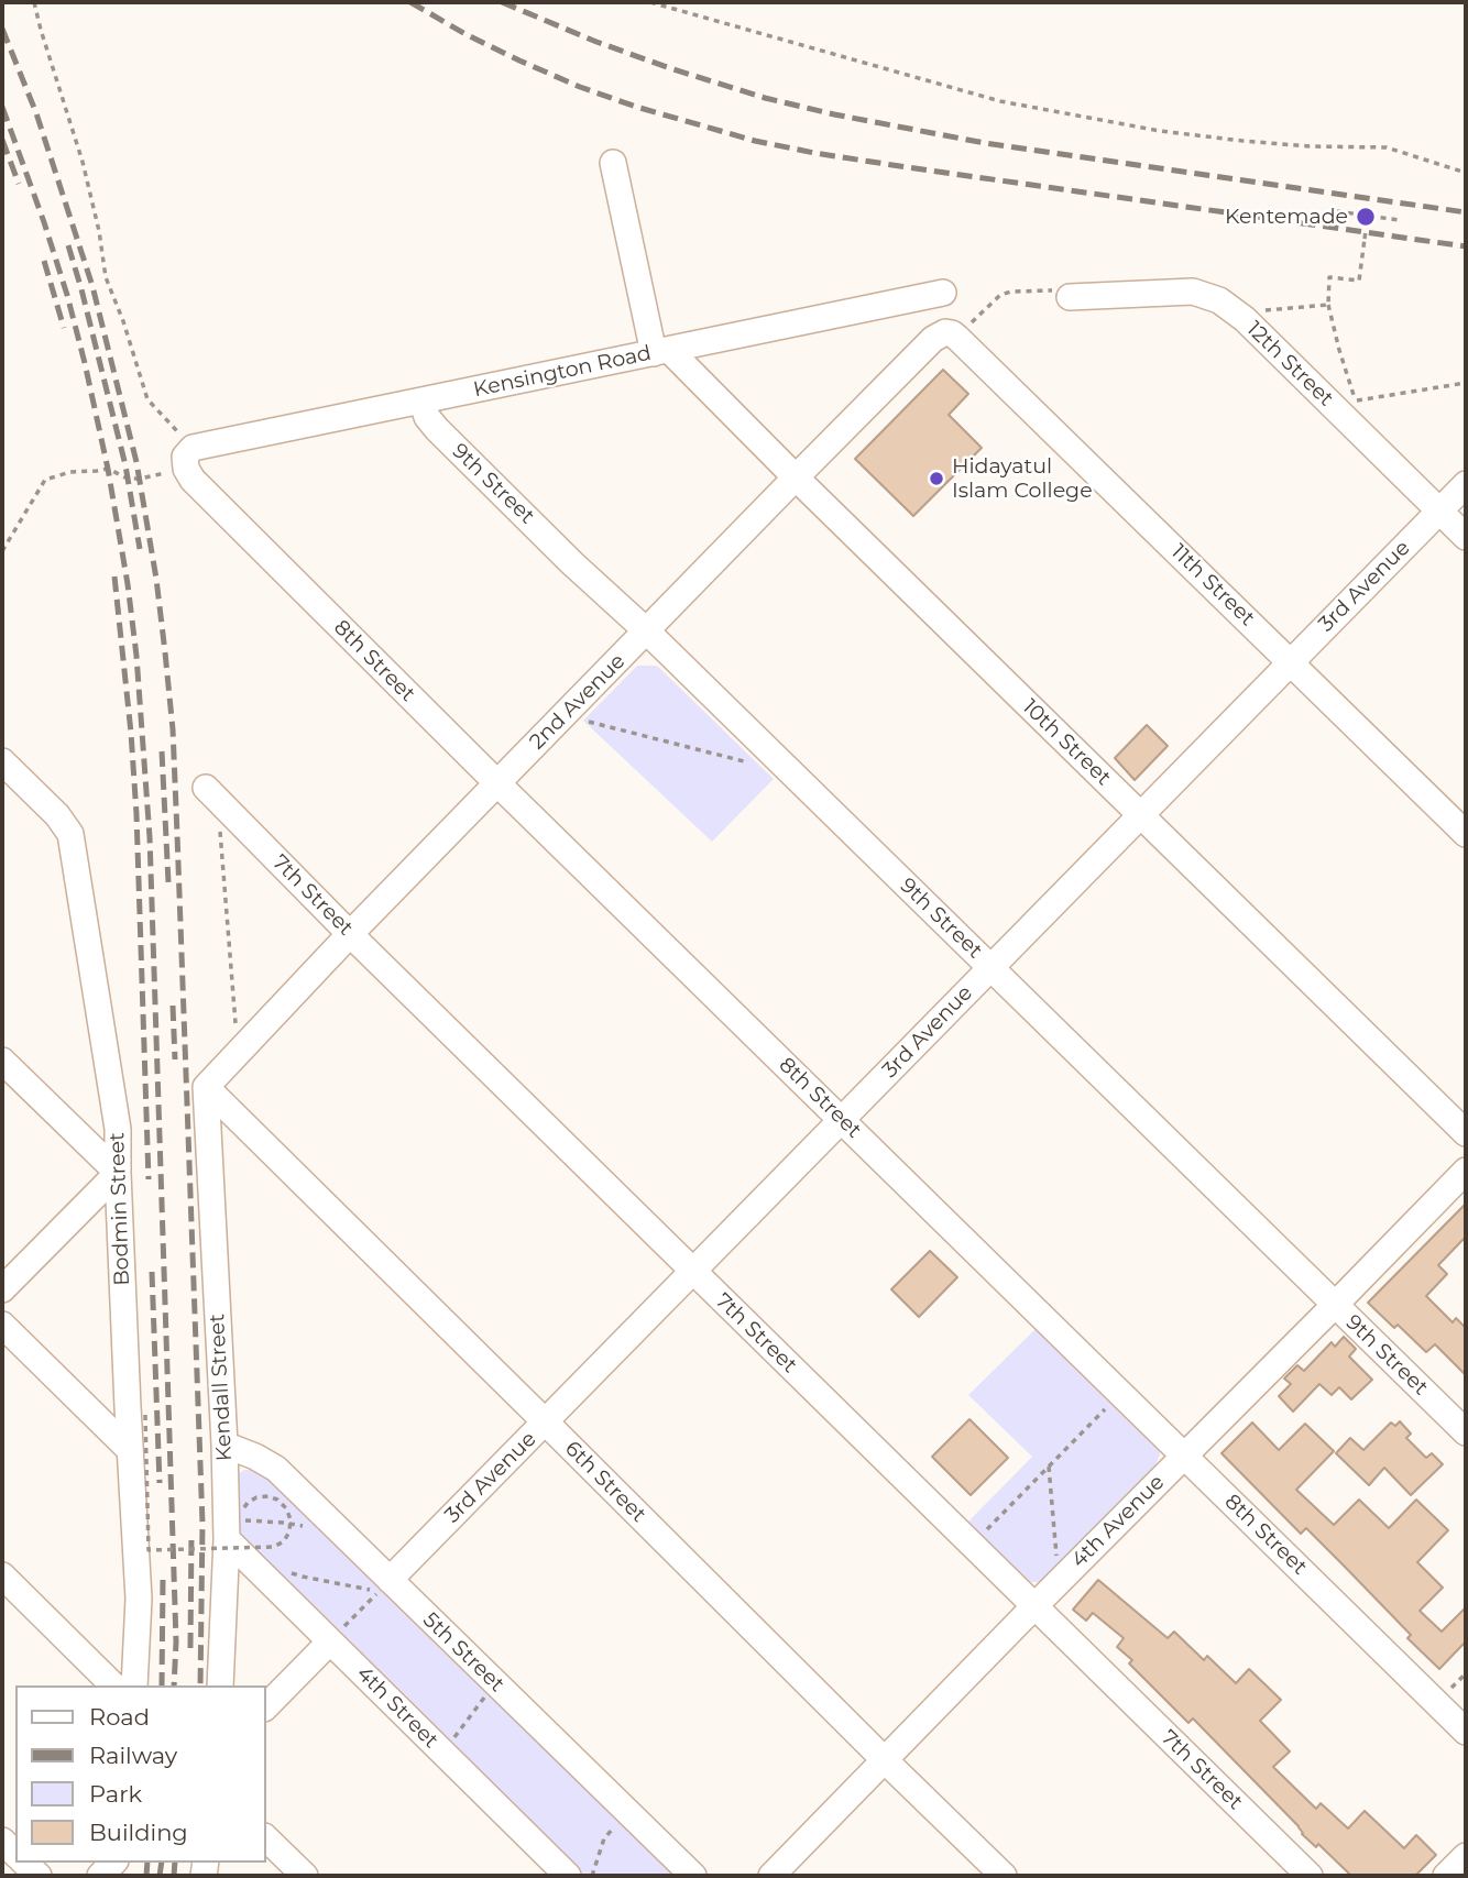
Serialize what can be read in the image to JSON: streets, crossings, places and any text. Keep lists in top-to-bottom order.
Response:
{
  "streets": {
    "street": [
      "12th Street",
      "Kensington Road",
      "9th Street",
      "11th Street",
      "3rd Avenue",
      "8th Street",
      "2nd Avenue",
      "10th Street",
      "7th Street",
      "Bodmin Street",
      "Kendall Street",
      "6th Street",
      "4th Avenue",
      "5th Street",
      "4th Street"
    ]
  },
  "crossings": [
    ["12th Street", "3rd Avenue"],
    ["Kensington Road", "9th Street"],
    ["Kensington Road", "8th Street"],
    ["Kensington Road", "10th Street"],
    ["9th Street", "3rd Avenue"],
    ["9th Street", "2nd Avenue"],
    ["9th Street", "4th Avenue"],
    ["11th Street", "3rd Avenue"],
    ["11th Street", "2nd Avenue"],
    ["3rd Avenue", "8th Street"],
    ["3rd Avenue", "10th Street"],
    ["3rd Avenue", "7th Street"],
    ["3rd Avenue", "6th Street"],
    ["3rd Avenue", "5th Street"],
    ["8th Street", "2nd Avenue"],
    ["8th Street", "4th Avenue"],
    ["2nd Avenue", "10th Street"],
    ["2nd Avenue", "7th Street"],
    ["2nd Avenue", "Kendall Street"],
    ["2nd Avenue", "6th Street"],
    ["7th Street", "4th Avenue"],
    ["Kendall Street", "6th Street"],
    ["Kendall Street", "5th Street"],
    ["Kendall Street", "4th Street"],
    ["6th Street", "4th Avenue"]
  ],
  "places": ["Kentemade", "Hidayatul Islam College"],
  "legend": [
    "Road",
    "Railway",
    "Park",
    "Building"
  ]
}
